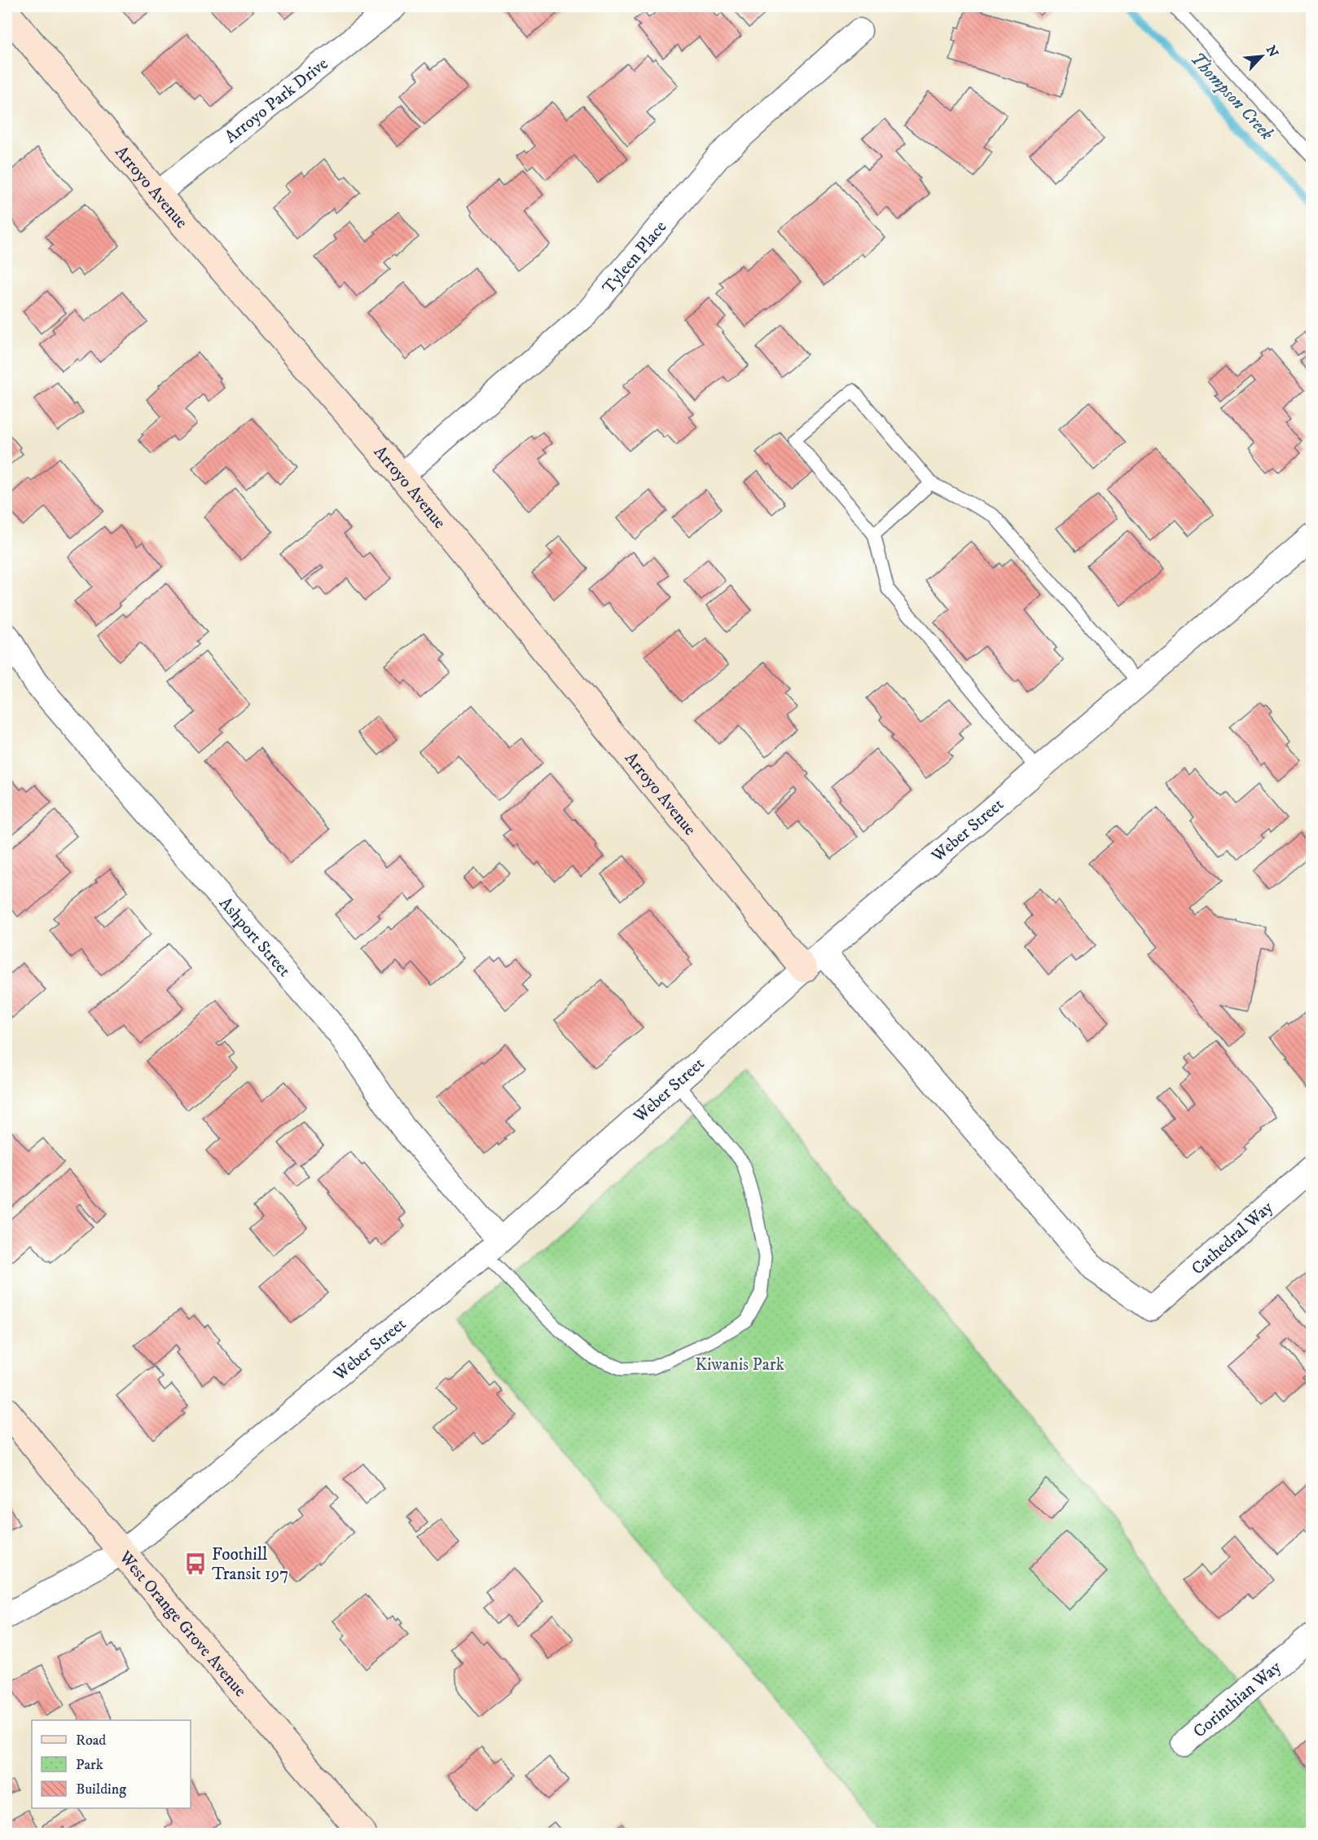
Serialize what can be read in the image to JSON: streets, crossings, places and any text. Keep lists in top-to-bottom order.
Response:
{
  "streets": {
    "street": [
      "Arroyo Park Drive",
      "Arroyo Avenue",
      "Tyleen Place",
      "Weber Street",
      "Ashport Street",
      "Cathedral Way",
      "West Orange Grove Avenue",
      "Corinthian Way"
    ]
  },
  "crossings": [
    ["Arroyo Park Drive", "Arroyo Avenue"],
    ["Arroyo Avenue", "Tyleen Place"],
    ["Arroyo Avenue", "Weber Street"],
    ["Arroyo Avenue", "Cathedral Way"],
    ["Weber Street", "Ashport Street"],
    ["Weber Street", "Cathedral Way"],
    ["Weber Street", "West Orange Grove Avenue"]
  ],
  "water": ["Thompson Creek"],
  "parks": ["Kiwanis Park"],
  "places": {
    "bus stop": ["Foothill Transit 197"]
  },
  "legend": ["Road", "Park", "Building"],
  "north": "top right"
}
